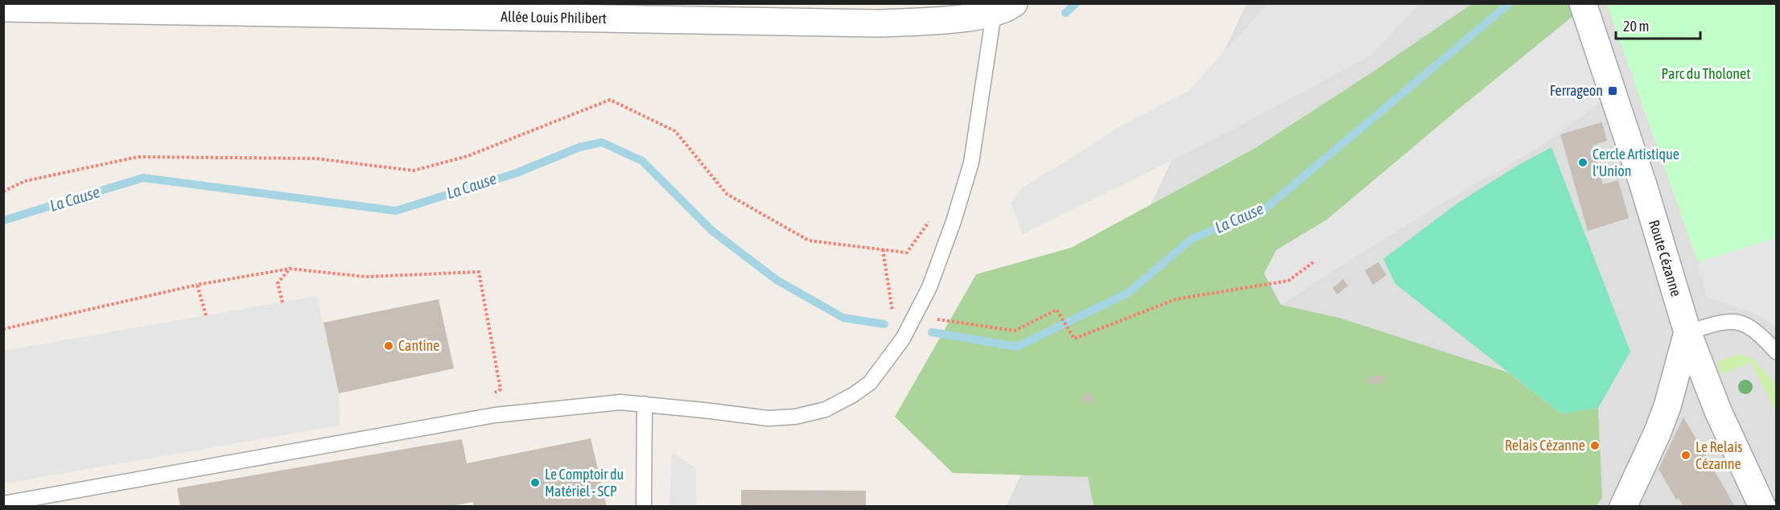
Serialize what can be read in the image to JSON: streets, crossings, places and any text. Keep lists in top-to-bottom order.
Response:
{
  "streets": {
    "street": ["Allée Louis Philibert", "Route Cézanne"]
  },
  "water": ["La Cause"],
  "parks": ["Parc du Tholonet"],
  "places": {
    "transit": ["Ferrageon"],
    "other": [
      "Cercle Artistique l'Union",
      "Cantine",
      "Relais Cézanne",
      "Le Relais Cézanne",
      "Le Comptoir du Matériel - SCP"
    ]
  },
  "scale_bar": "20 m"
}
